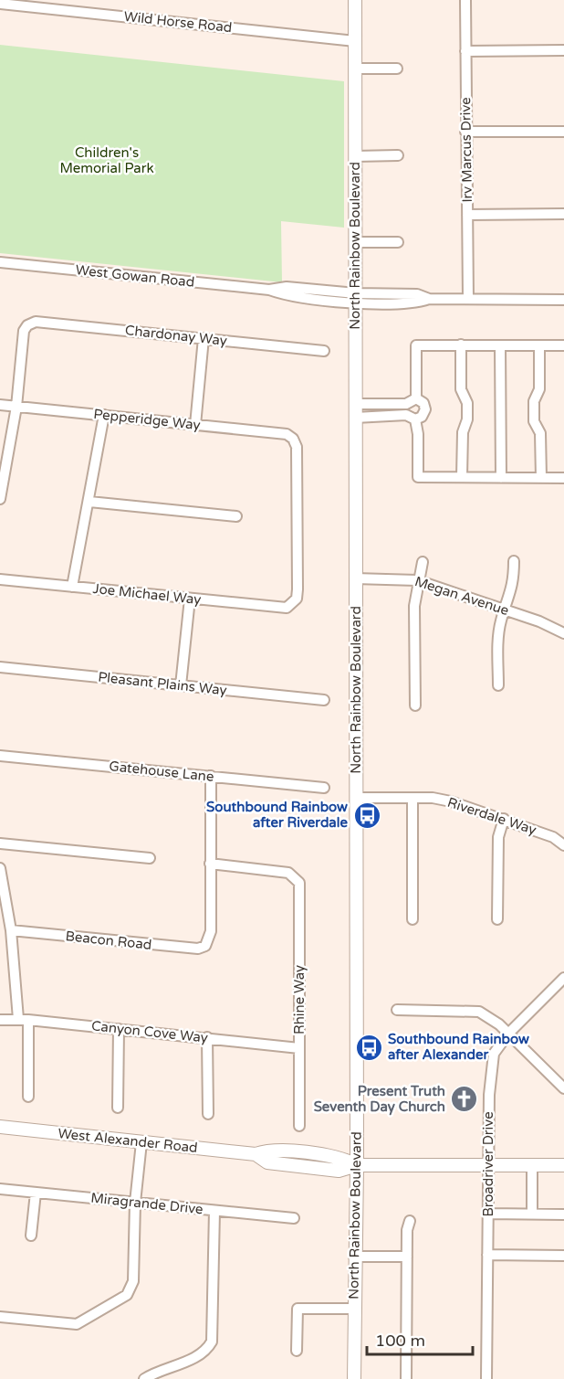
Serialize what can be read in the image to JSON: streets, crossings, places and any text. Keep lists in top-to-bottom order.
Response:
{
  "streets": {
    "main road": ["North Rainbow Boulevard", "West Alexander Road"],
    "street": [
      "Wild Horse Road",
      "Irv Marcus Drive",
      "West Gowan Road",
      "Chardonay Way",
      "Pepperidge Way",
      "Joe Michael Way",
      "Megan Avenue",
      "Pleasant Plains Way",
      "Gatehouse Lane",
      "Riverdale Way",
      "Beacon Road",
      "Rhine Way",
      "Canyon Cove Way",
      "Broadriver Drive",
      "Miragrande Drive"
    ]
  },
  "crossings": [
    ["Wild Horse Road", "North Rainbow Boulevard"],
    ["Irv Marcus Drive", "West Gowan Road"],
    ["North Rainbow Boulevard", "West Gowan Road"],
    ["North Rainbow Boulevard", "Megan Avenue"],
    ["North Rainbow Boulevard", "Riverdale Way"],
    ["North Rainbow Boulevard", "West Alexander Road"],
    ["Chardonay Way", "Pepperidge Way"],
    ["Pepperidge Way", "Joe Michael Way"],
    ["Beacon Road", "Rhine Way"],
    ["Rhine Way", "Canyon Cove Way"],
    ["West Alexander Road", "Broadriver Drive"]
  ],
  "parks": ["Children's Memorial Park"],
  "places": {
    "bus stop": ["Southbound Rainbow after Riverdale", "Southbound Rainbow after Alexander"],
    "church": ["Present Truth Seventh Day Church"]
  },
  "scale_bar": "100 m"
}
